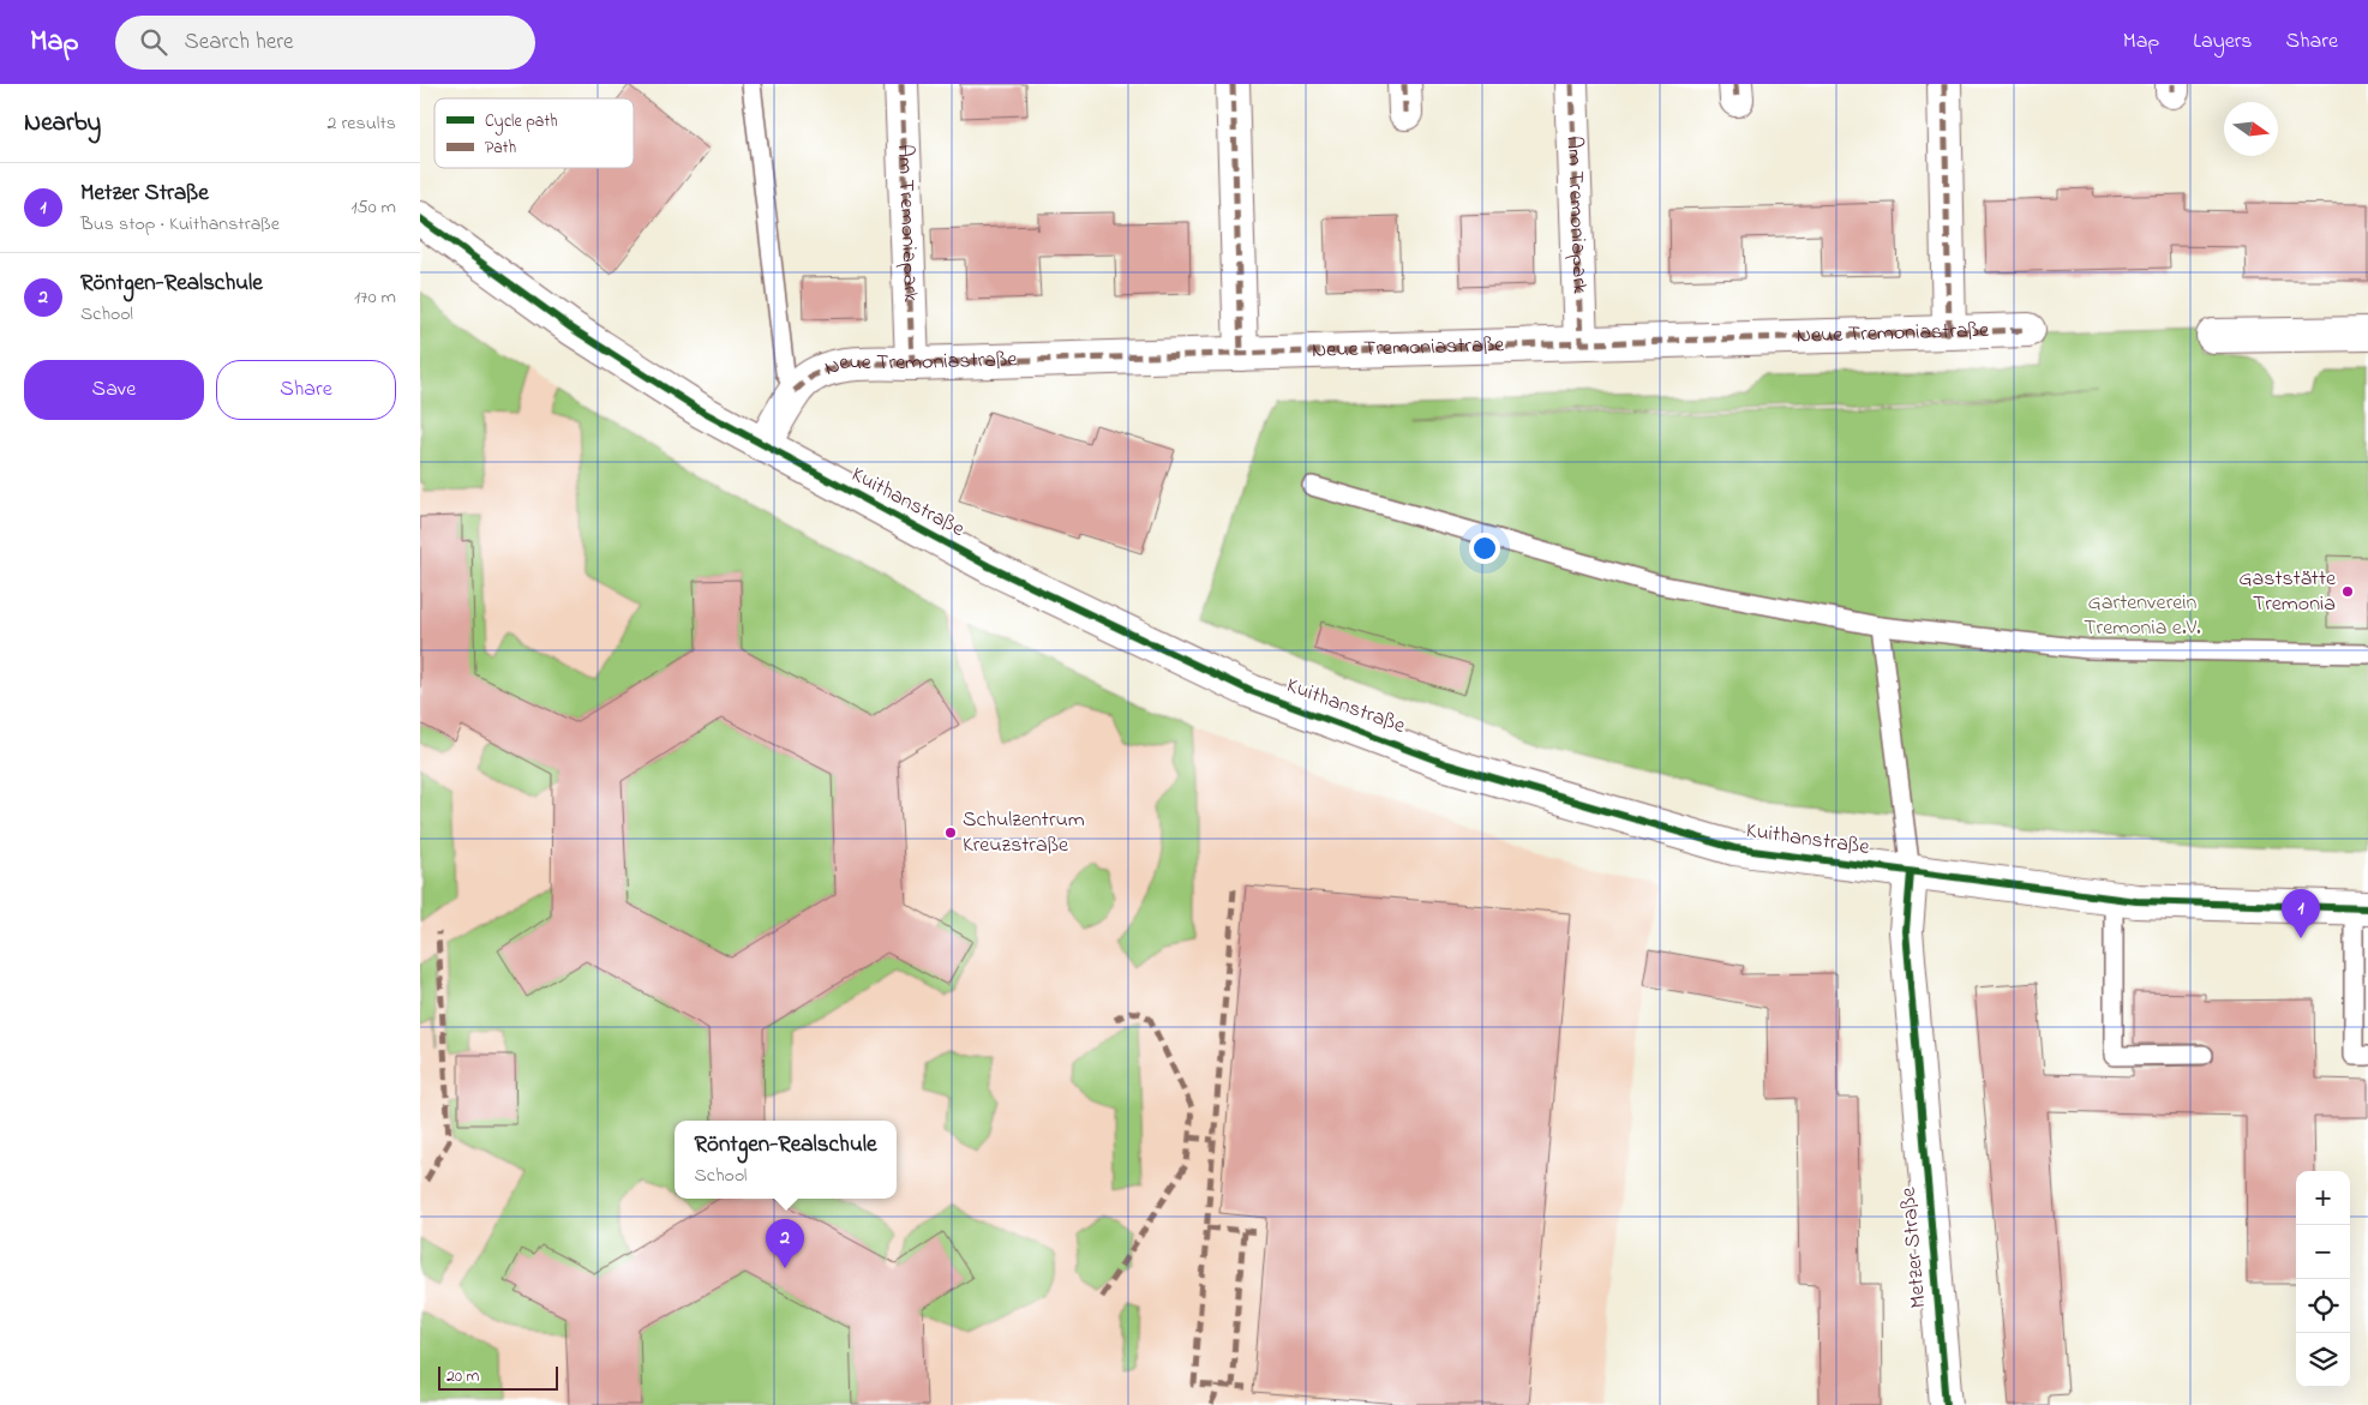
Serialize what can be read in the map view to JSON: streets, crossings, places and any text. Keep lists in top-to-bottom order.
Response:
{
  "streets": {
    "street": [
      "Am Tremoniapark",
      "Neue Tremoniastraße",
      "Kuithanstraße",
      "Metzer Straße"
    ]
  },
  "crossings": [
    ["Am Tremoniapark", "Neue Tremoniastraße"],
    ["Kuithanstraße", "Metzer Straße"]
  ],
  "parks": ["Gartenverein Tremonia e.V."],
  "places": ["Gaststätte Tremonia", "Schulzentrum Kreuzstraße"],
  "legend": ["Cycle path", "Path"],
  "scale_bar": "20 m",
  "north": "right",
  "page": {
    "header": "Map",
    "search": "Search here",
    "nav": ["Map", "Layers", "Share"],
    "heading": ["Nearby", "2 results"],
    "list": [
      {
        "mark": "1",
        "name": "Metzer Straße",
        "note": "Bus stop · Kuithanstraße",
        "value": "150 m"
      },
      {
        "mark": "2",
        "name": "Röntgen-Realschule",
        "note": "School",
        "value": "170 m"
      }
    ],
    "buttons": ["Save", "Share"],
    "pins": ["1", "2"],
    "popup": ["Röntgen-Realschule", "School"],
    "map_buttons": ["+", "−"],
    "scale": "20 m"
  }
}
